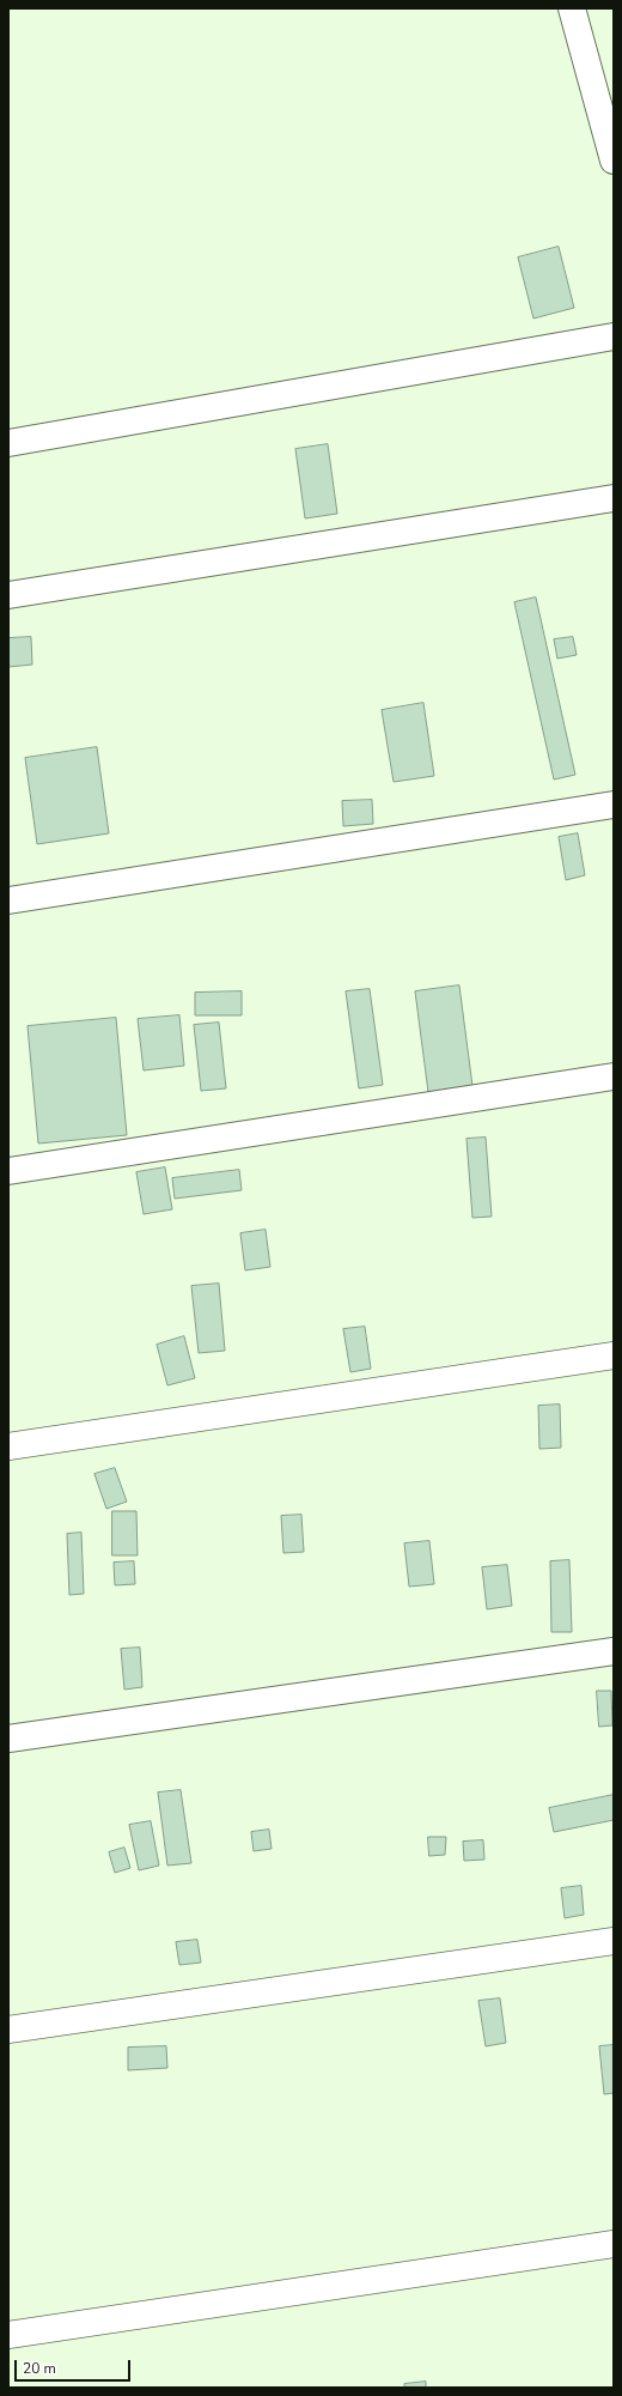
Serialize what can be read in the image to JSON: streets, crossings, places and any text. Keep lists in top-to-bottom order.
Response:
{
  "scale_bar": "20 m"
}
